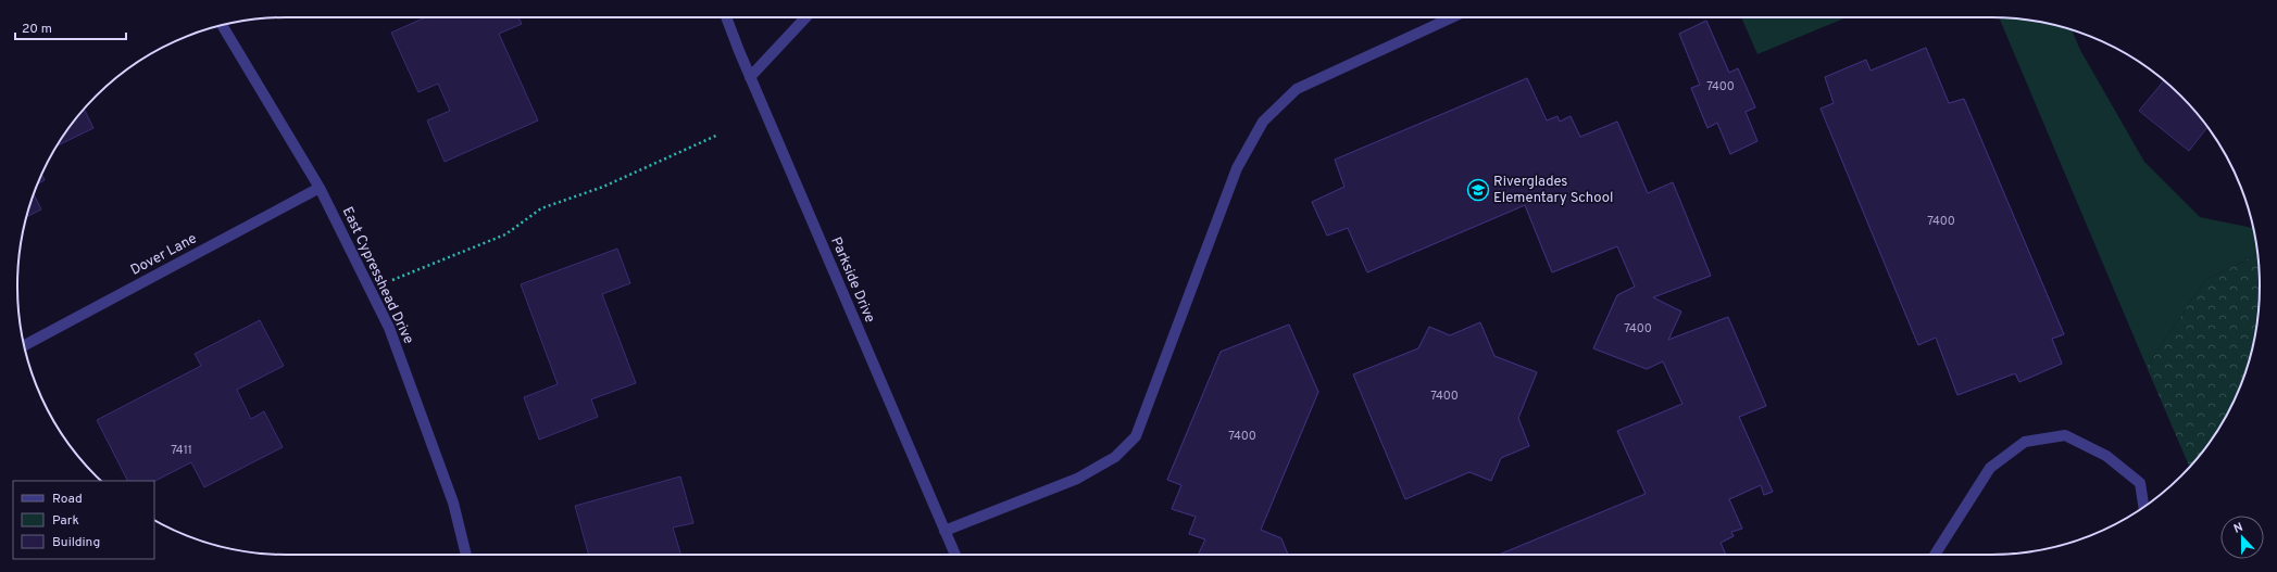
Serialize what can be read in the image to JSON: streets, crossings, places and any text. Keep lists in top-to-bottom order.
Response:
{
  "streets": {
    "street": ["Dover Lane", "East Cypresshead Drive", "Parkside Drive"]
  },
  "crossings": [
    ["Dover Lane", "East Cypresshead Drive"]
  ],
  "places": {
    "school or university": ["Riverglades Elementary School"]
  },
  "house_numbers": [
    "7400",
    "7400",
    "7400",
    "7400",
    "7400",
    "7411"
  ],
  "legend": ["Road", "Park", "Building"],
  "scale_bar": "20 m",
  "north": "top"
}
